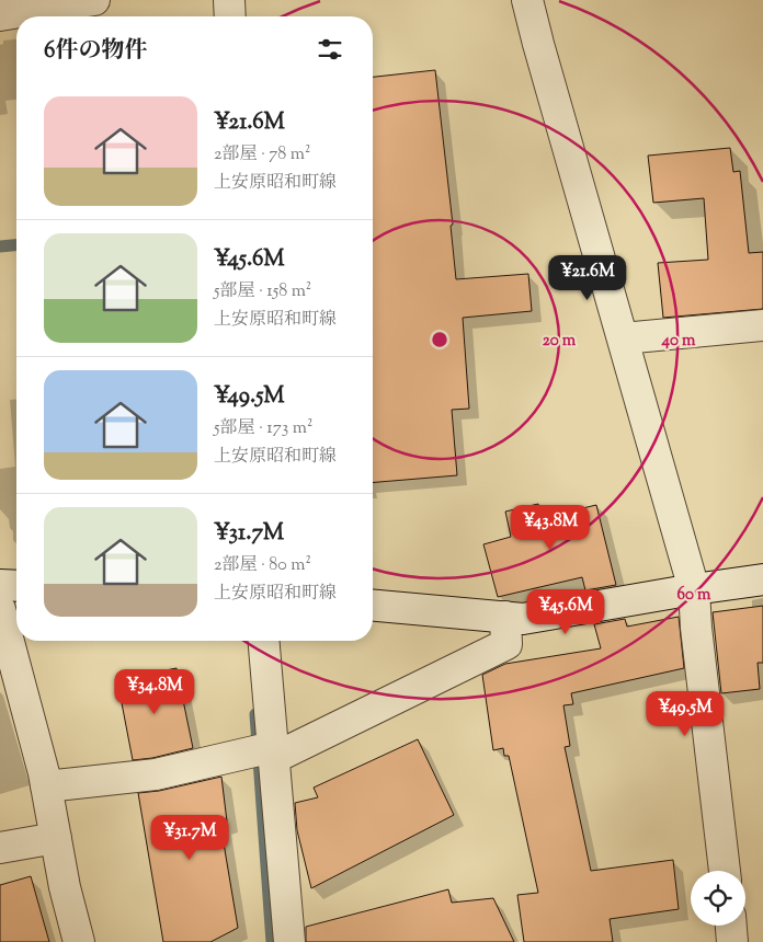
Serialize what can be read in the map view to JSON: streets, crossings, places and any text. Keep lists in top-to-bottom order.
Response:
{
  "page": {
    "heading": "6件の物件",
    "list": [
      {
        "name": "¥21.6M",
        "note": "2部屋 · 78 m² · 上安原昭和町線"
      },
      {
        "name": "¥45.6M",
        "note": "5部屋 · 158 m² · 上安原昭和町線"
      },
      {
        "name": "¥49.5M",
        "note": "5部屋 · 173 m² · 上安原昭和町線"
      },
      {
        "name": "¥31.7M",
        "note": "2部屋 · 80 m² · 上安原昭和町線"
      }
    ],
    "price": [
      "¥21.6M",
      "¥43.8M",
      "¥45.6M",
      "¥34.8M",
      "¥49.5M",
      "¥31.7M"
    ]
  },
  "rings": ["20 m", "40 m", "60 m"]
}
